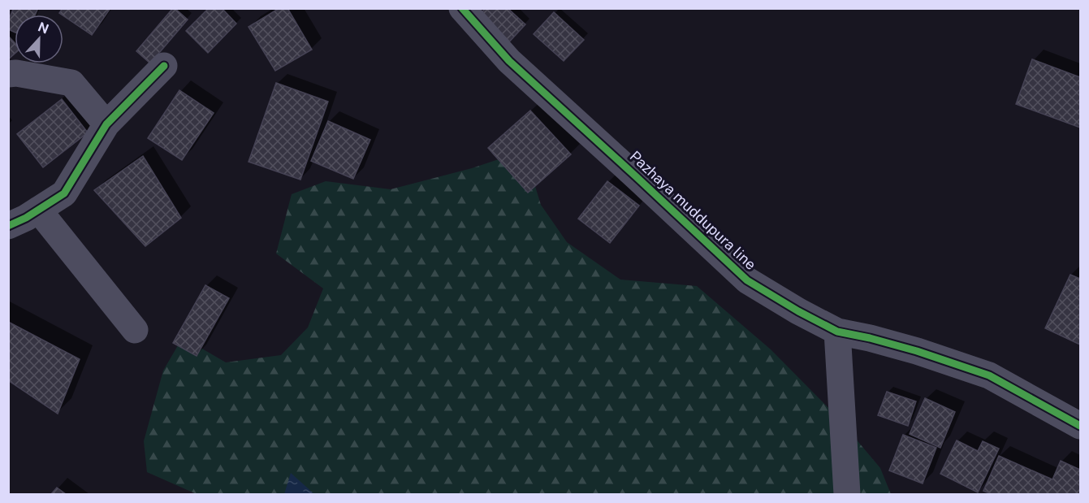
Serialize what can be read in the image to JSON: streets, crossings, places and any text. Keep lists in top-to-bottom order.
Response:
{
  "streets": {
    "street": ["Pazhaya muddupura line"]
  },
  "north": "top"
}
